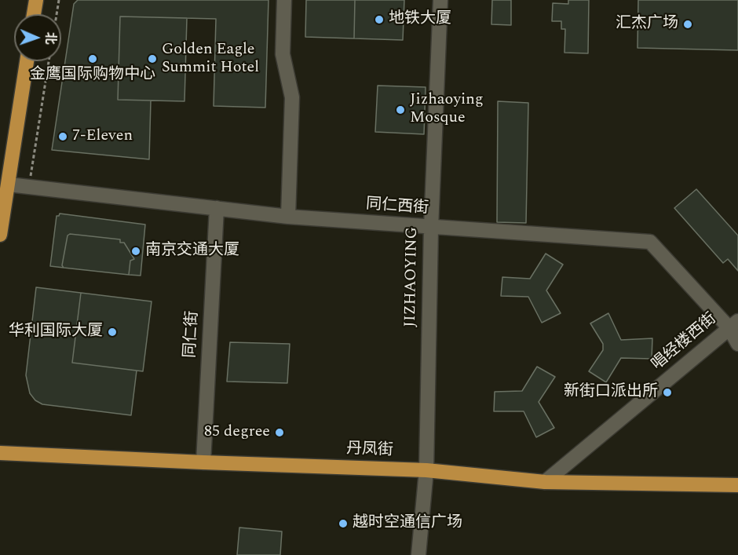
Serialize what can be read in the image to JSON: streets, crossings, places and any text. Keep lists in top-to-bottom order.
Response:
{
  "streets": {
    "main road": ["丹凤街"],
    "street": [
      "同仁西街",
      "JIZHAOYING",
      "同仁街",
      "唱经楼西街"
    ]
  },
  "crossings": [
    ["同仁西街", "JIZHAOYING"],
    ["同仁西街", "同仁街"],
    ["同仁西街", "唱经楼西街"],
    ["JIZHAOYING", "丹凤街"],
    ["同仁街", "丹凤街"],
    ["唱经楼西街", "丹凤街"]
  ],
  "places": [
    "地铁大厦",
    "汇杰广场",
    "金鹰国际购物中心",
    "Golden Eagle Summit Hotel",
    "Jizhaoying Mosque",
    "7-Eleven",
    "南京交通大厦",
    "华利国际大厦",
    "新街口派出所",
    "85 degree",
    "越时空通信广场"
  ],
  "north": "right"
}
